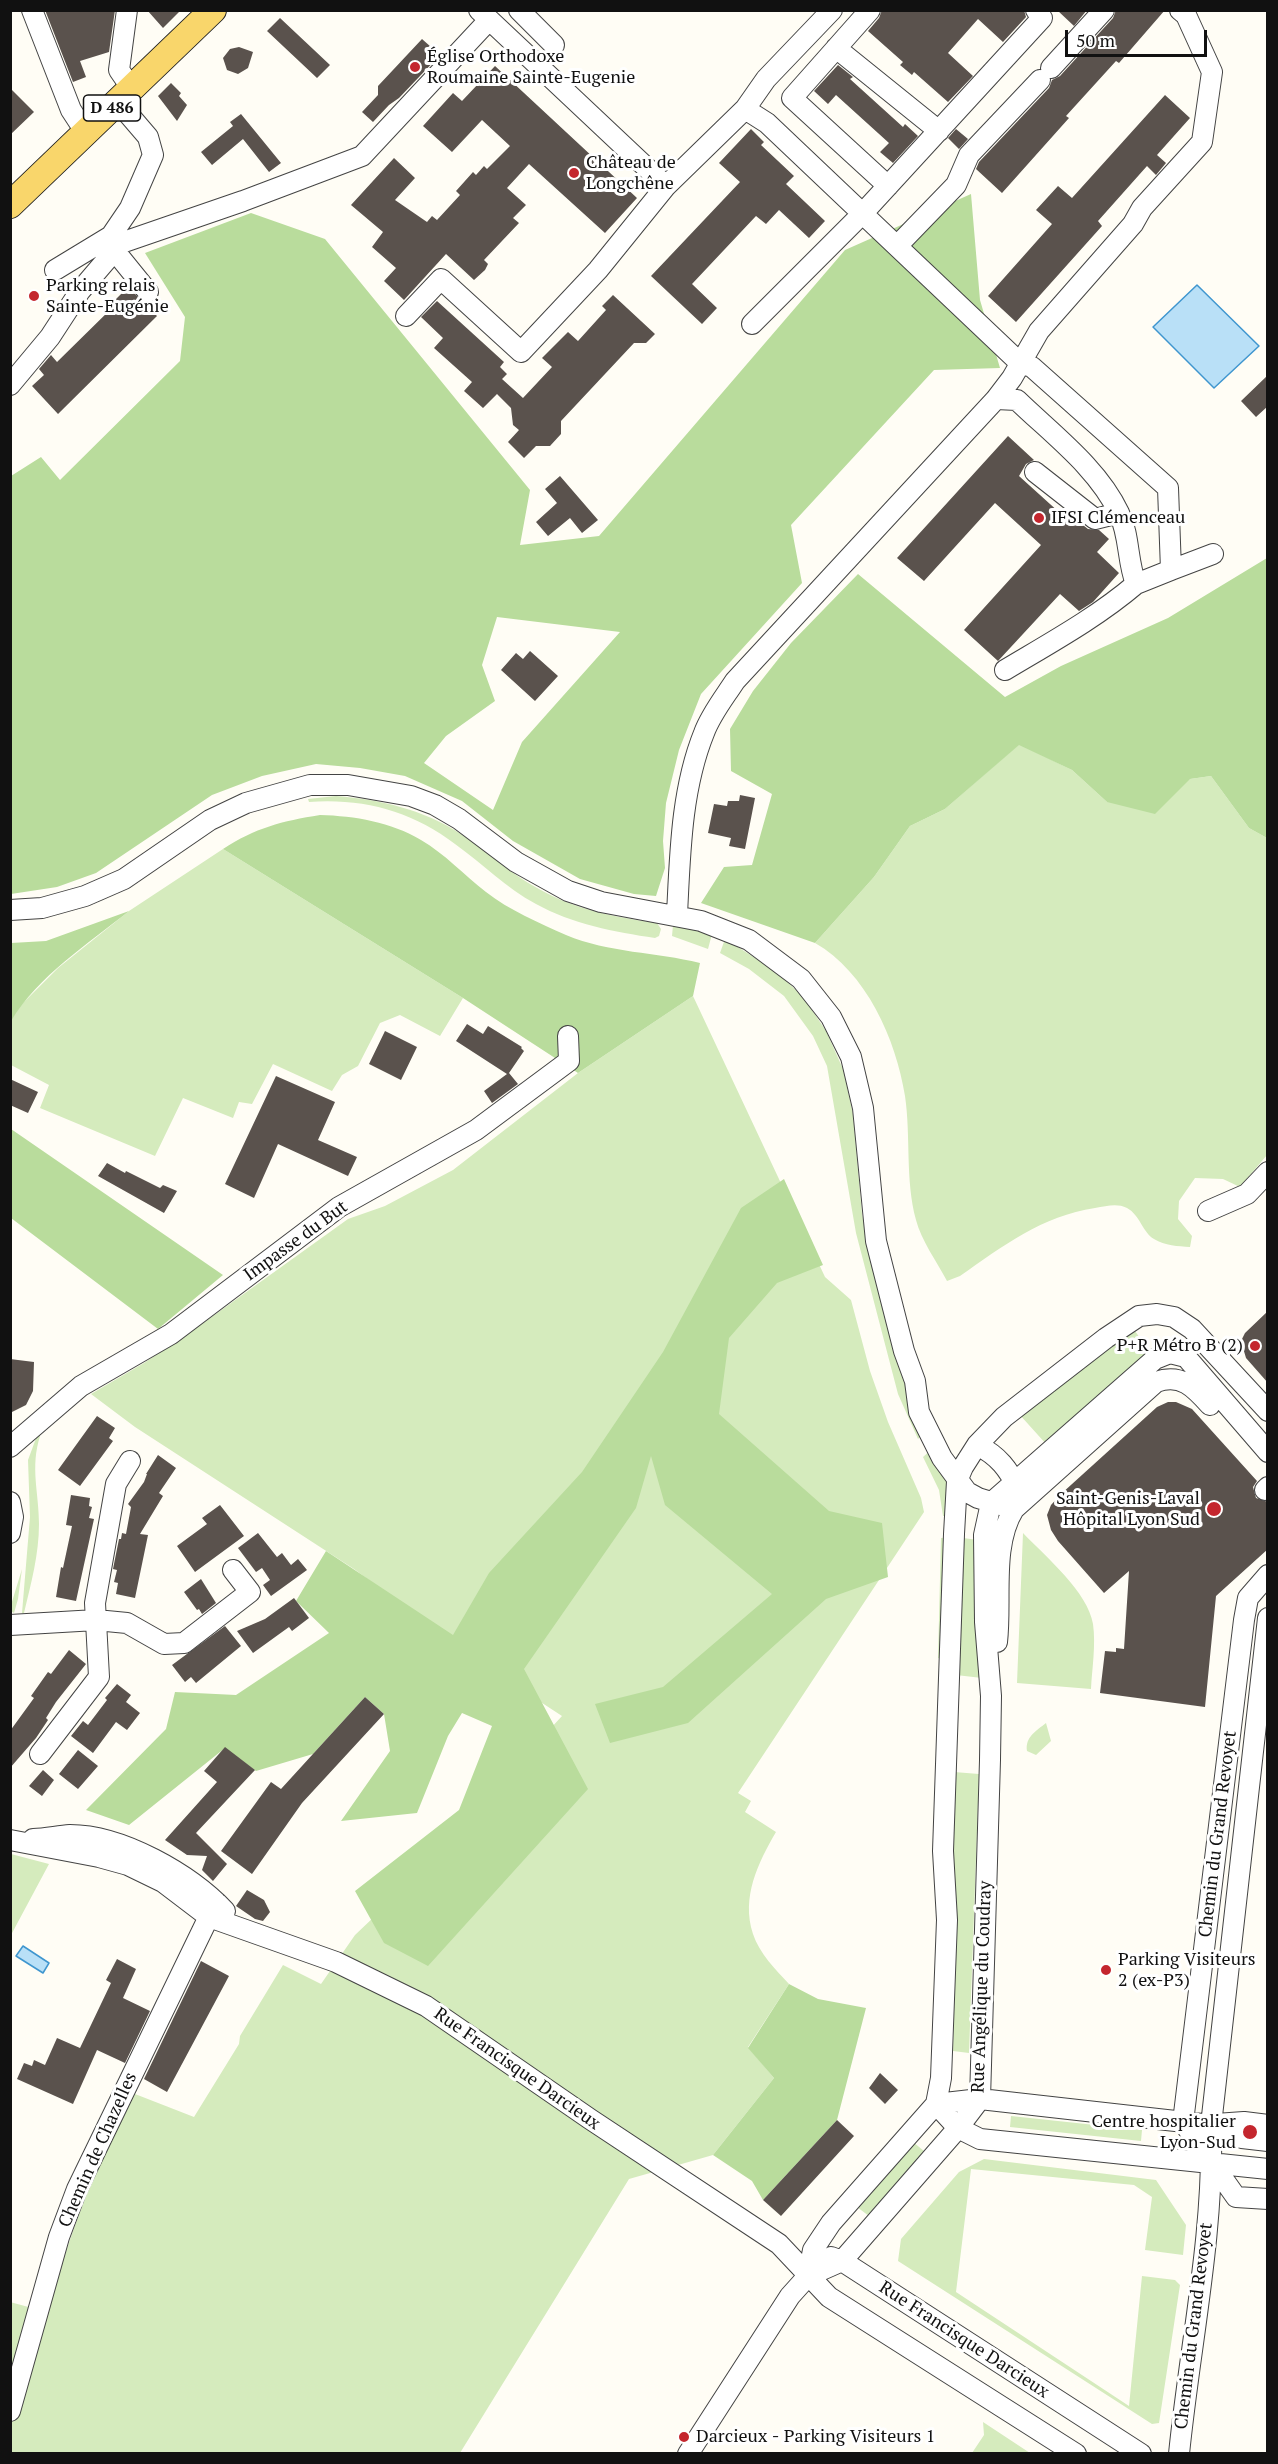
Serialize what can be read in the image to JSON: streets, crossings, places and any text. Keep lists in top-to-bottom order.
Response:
{
  "streets": {
    "main road": ["D 486"],
    "street": [
      "Impasse du But",
      "Chemin du Grand Revoyet",
      "Rue Angélique du Coudray",
      "Rue Francisque Darcieux",
      "Chemin de Chazelles"
    ]
  },
  "crossings": [
    ["Rue Angélique du Coudray", "Rue Francisque Darcieux"],
    ["Rue Francisque Darcieux", "Chemin de Chazelles"]
  ],
  "places": [
    "Église Orthodoxe Roumaine Sainte-Eugenie",
    "Château de Longchêne",
    "Parking relais Sainte-Eugénie",
    "IFSI Clémenceau",
    "P+R Métro B (2)",
    "Saint-Genis-Laval Hôpital Lyon Sud",
    "Parking Visiteurs 2 (ex-P3)",
    "Centre hospitalier Lyon-Sud",
    "Darcieux - Parking Visiteurs 1"
  ],
  "scale_bar": "50 m"
}
